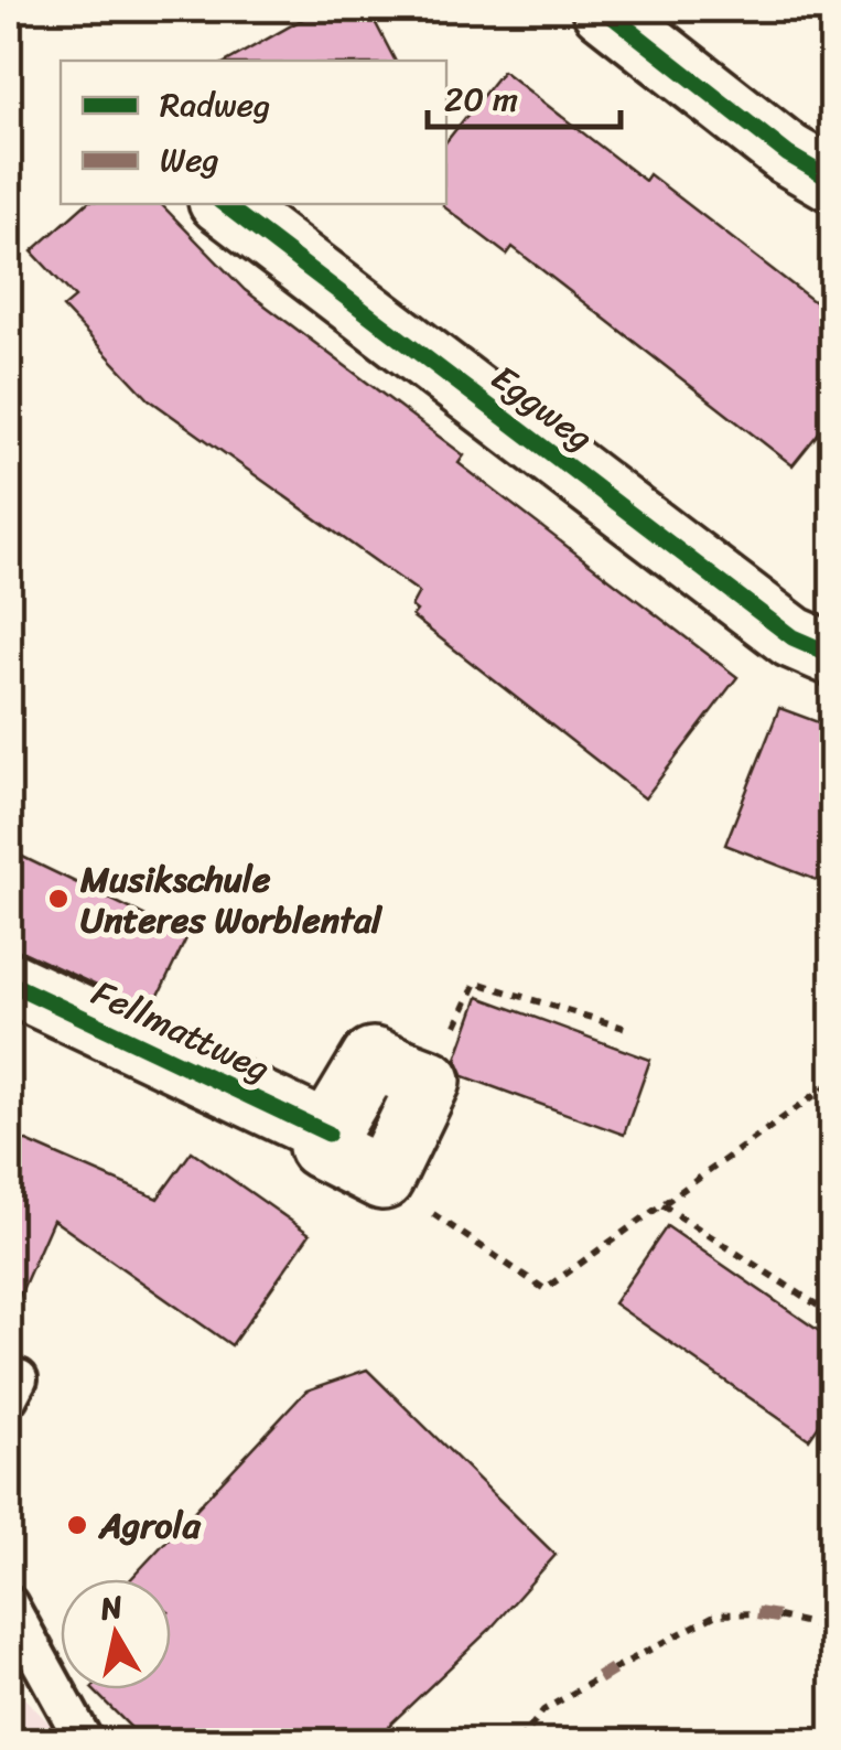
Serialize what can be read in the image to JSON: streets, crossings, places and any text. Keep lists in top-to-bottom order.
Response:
{
  "streets": {
    "street": ["Eggweg", "Fellmattweg"]
  },
  "places": ["Musikschule Unteres Worblental", "Agrola"],
  "legend": ["Radweg", "Weg"],
  "scale_bar": "20 m",
  "north": "top"
}
